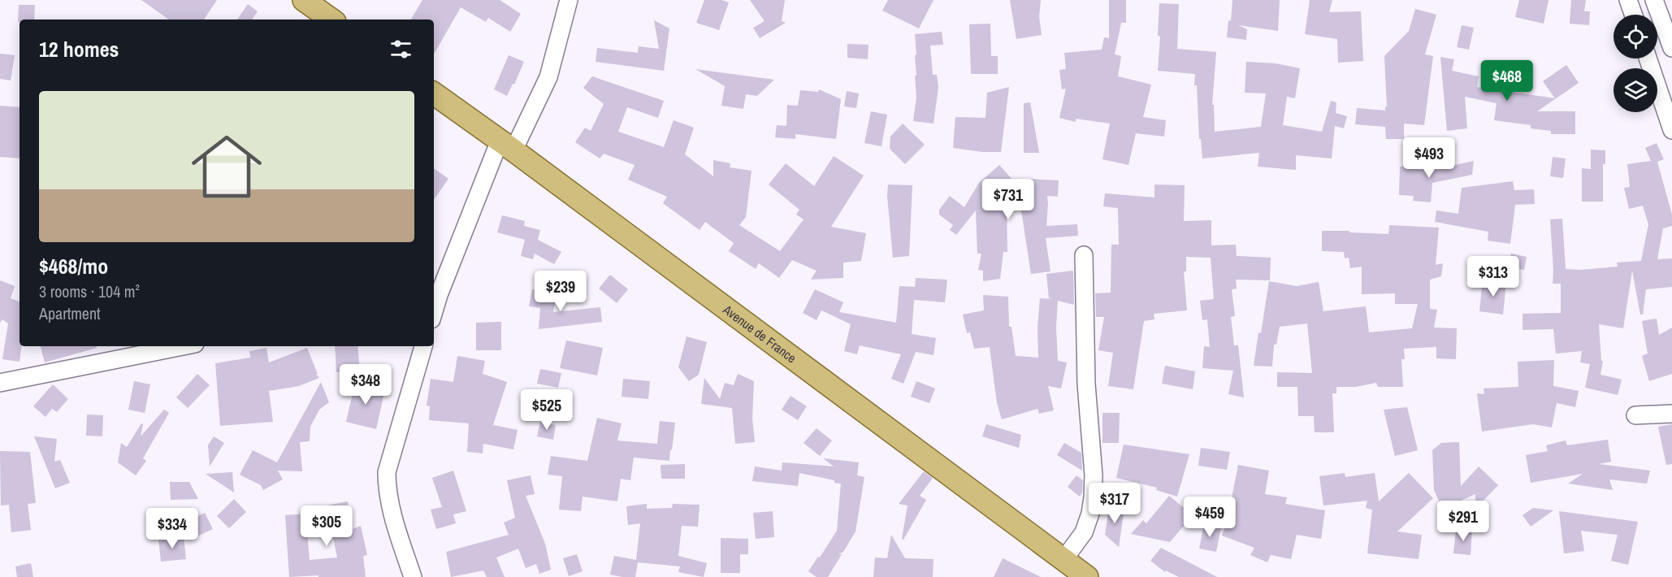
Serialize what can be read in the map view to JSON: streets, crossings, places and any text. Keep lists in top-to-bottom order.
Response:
{
  "streets": {
    "main road": ["Avenue de France"]
  },
  "page": {
    "heading": "12 homes",
    "price": [
      "$468",
      "$493",
      "$731",
      "$313",
      "$239",
      "$348",
      "$525",
      "$317",
      "$459",
      "$291",
      "$305",
      "$334"
    ],
    "list": [
      {
        "name": "$468/mo",
        "note": "3 rooms · 104 m² · Apartment"
      }
    ]
  }
}
